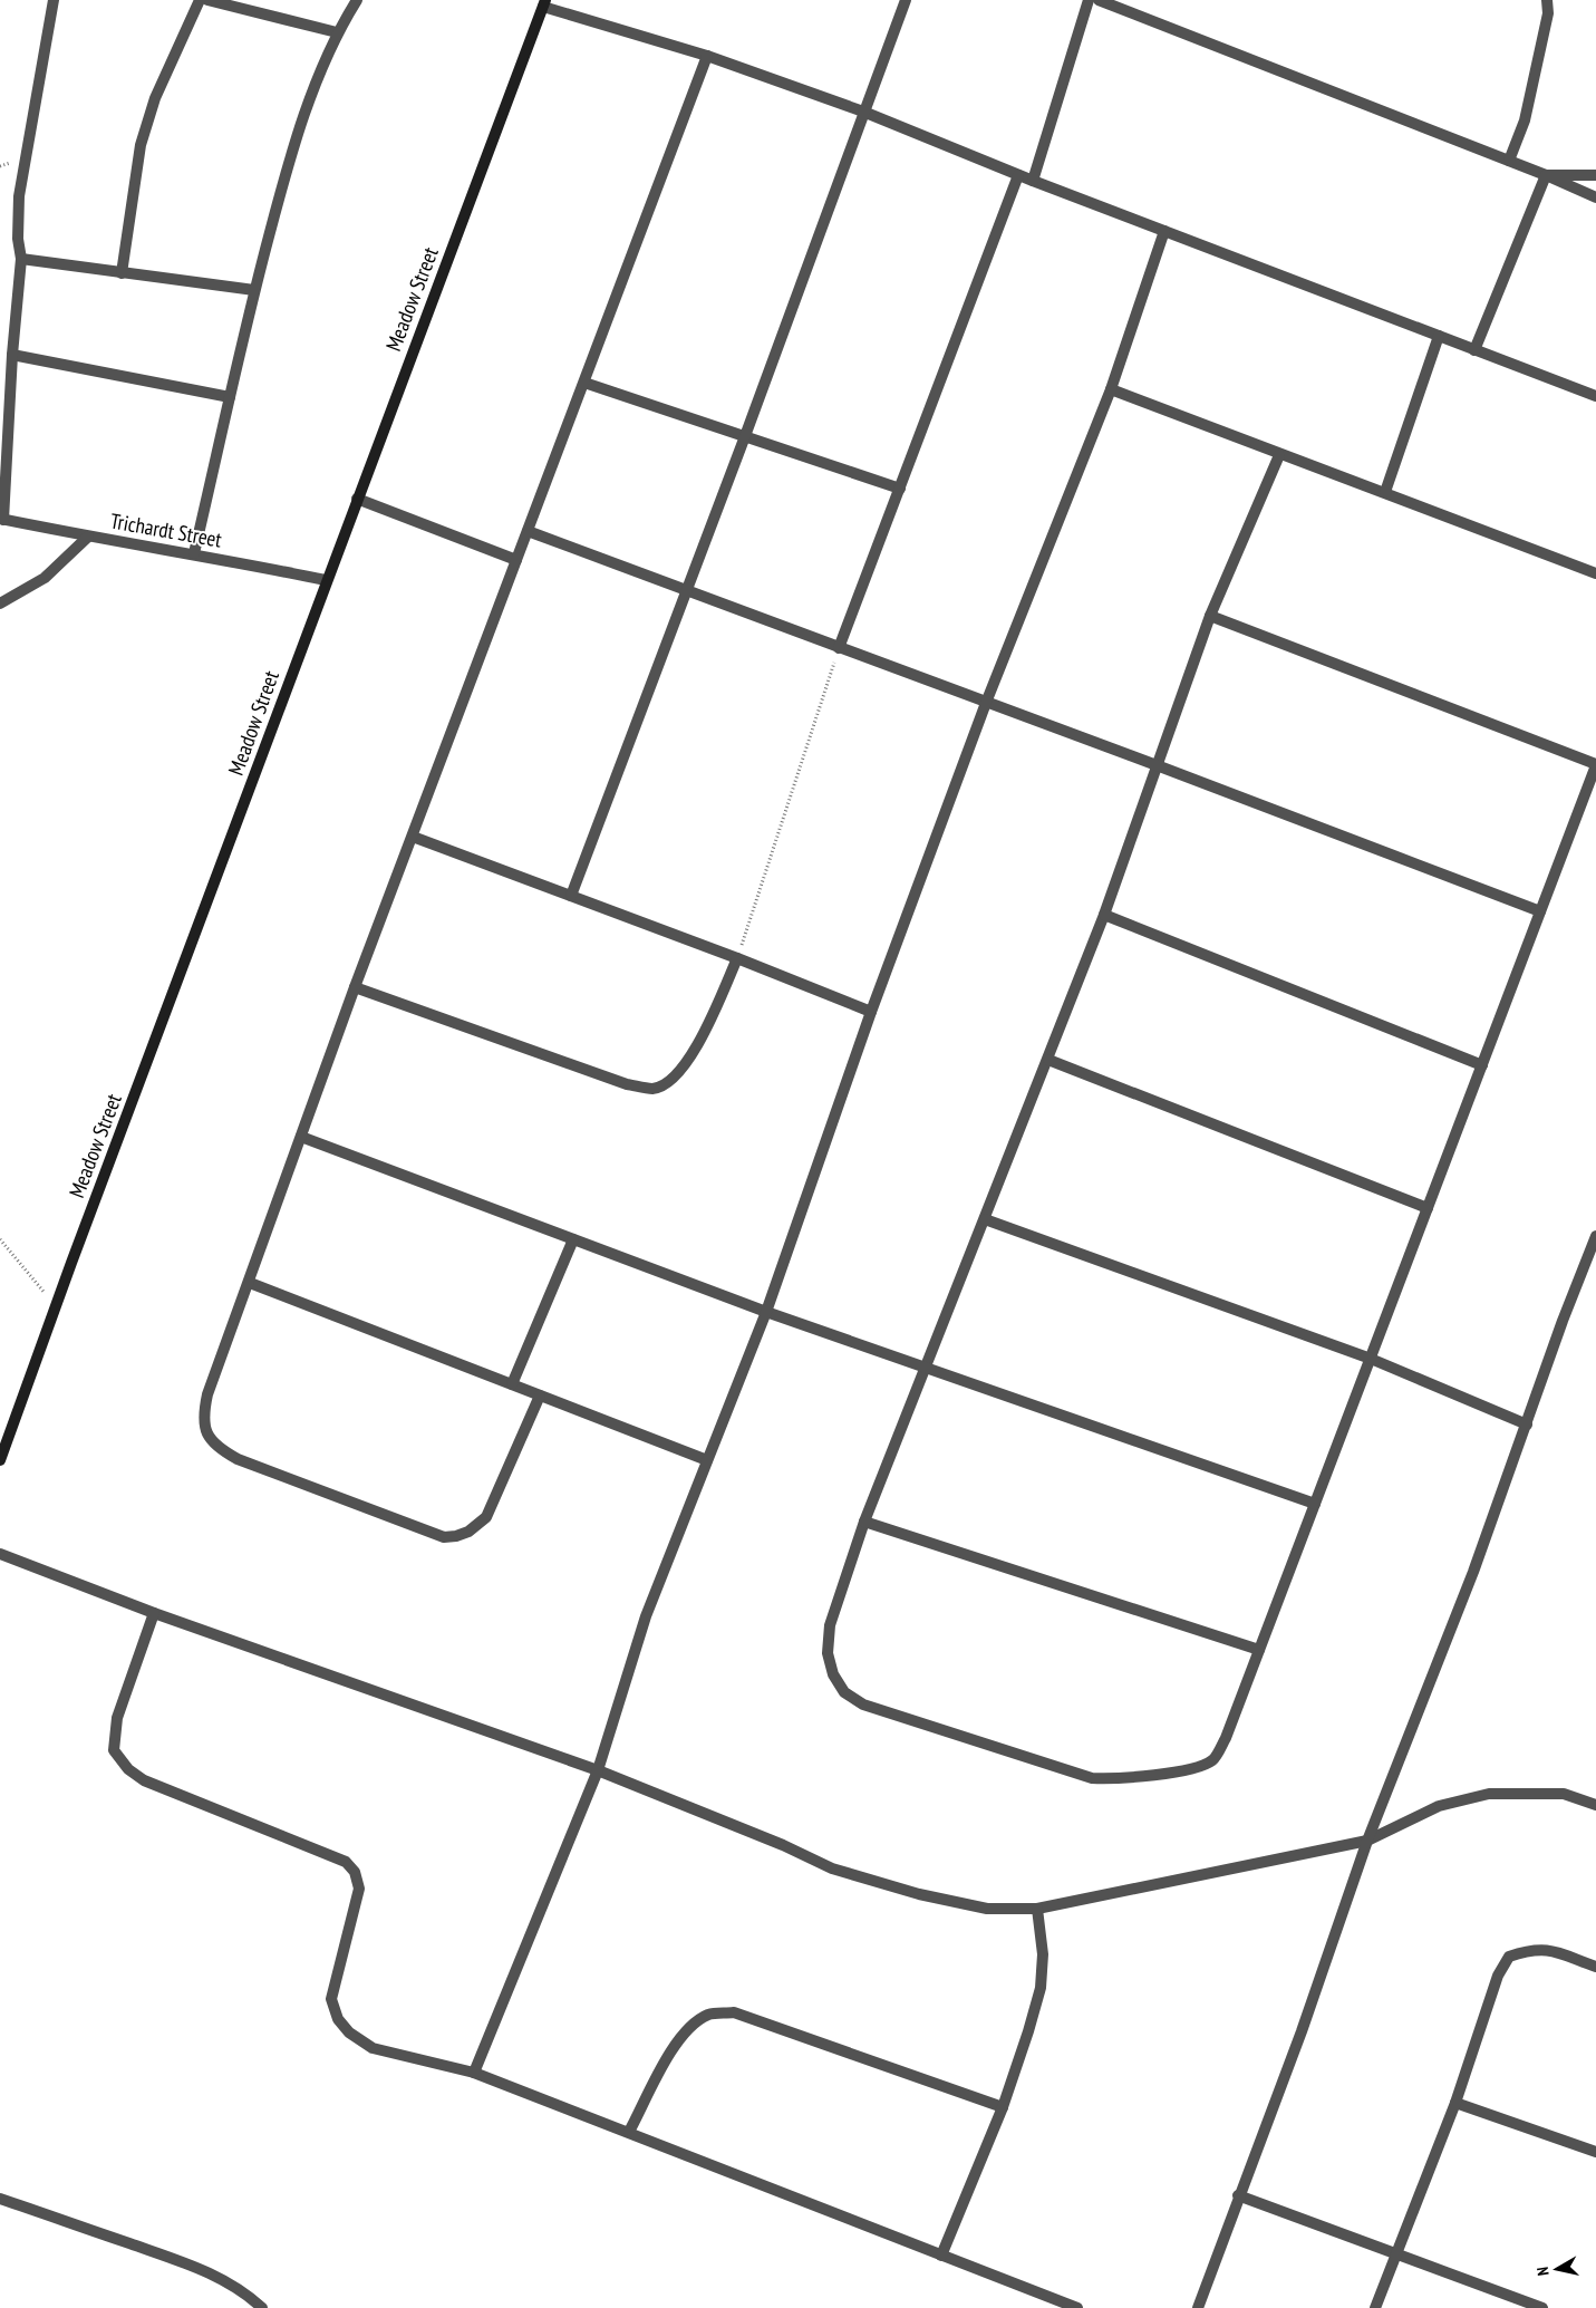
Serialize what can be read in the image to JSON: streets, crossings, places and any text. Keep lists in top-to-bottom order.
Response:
{
  "streets": {
    "street": ["Meadow Street", "Trichardt Street"]
  },
  "crossings": [
    ["Meadow Street", "Trichardt Street"]
  ],
  "north": "left"
}
